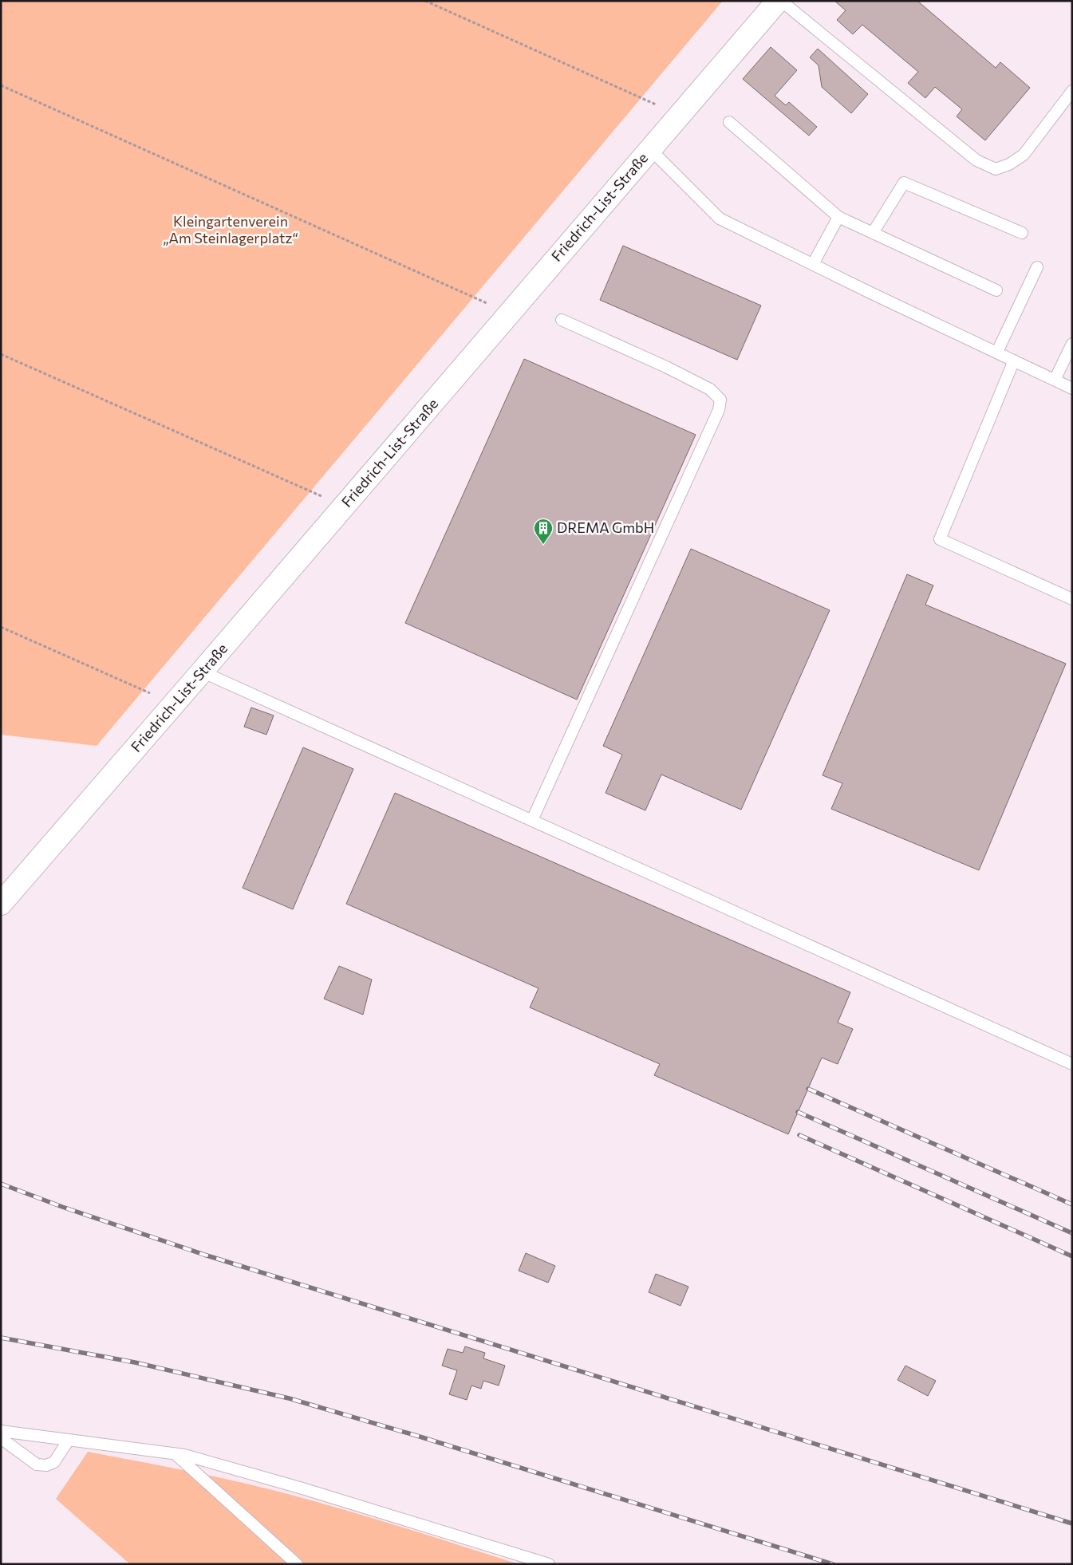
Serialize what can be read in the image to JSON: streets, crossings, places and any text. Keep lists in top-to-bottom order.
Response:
{
  "streets": {
    "street": ["Friedrich-List-Straße"]
  },
  "parks": ["Kleingartenverein „Am Steinlagerplatz“"],
  "places": {
    "building": ["DREMA GmbH"]
  }
}
